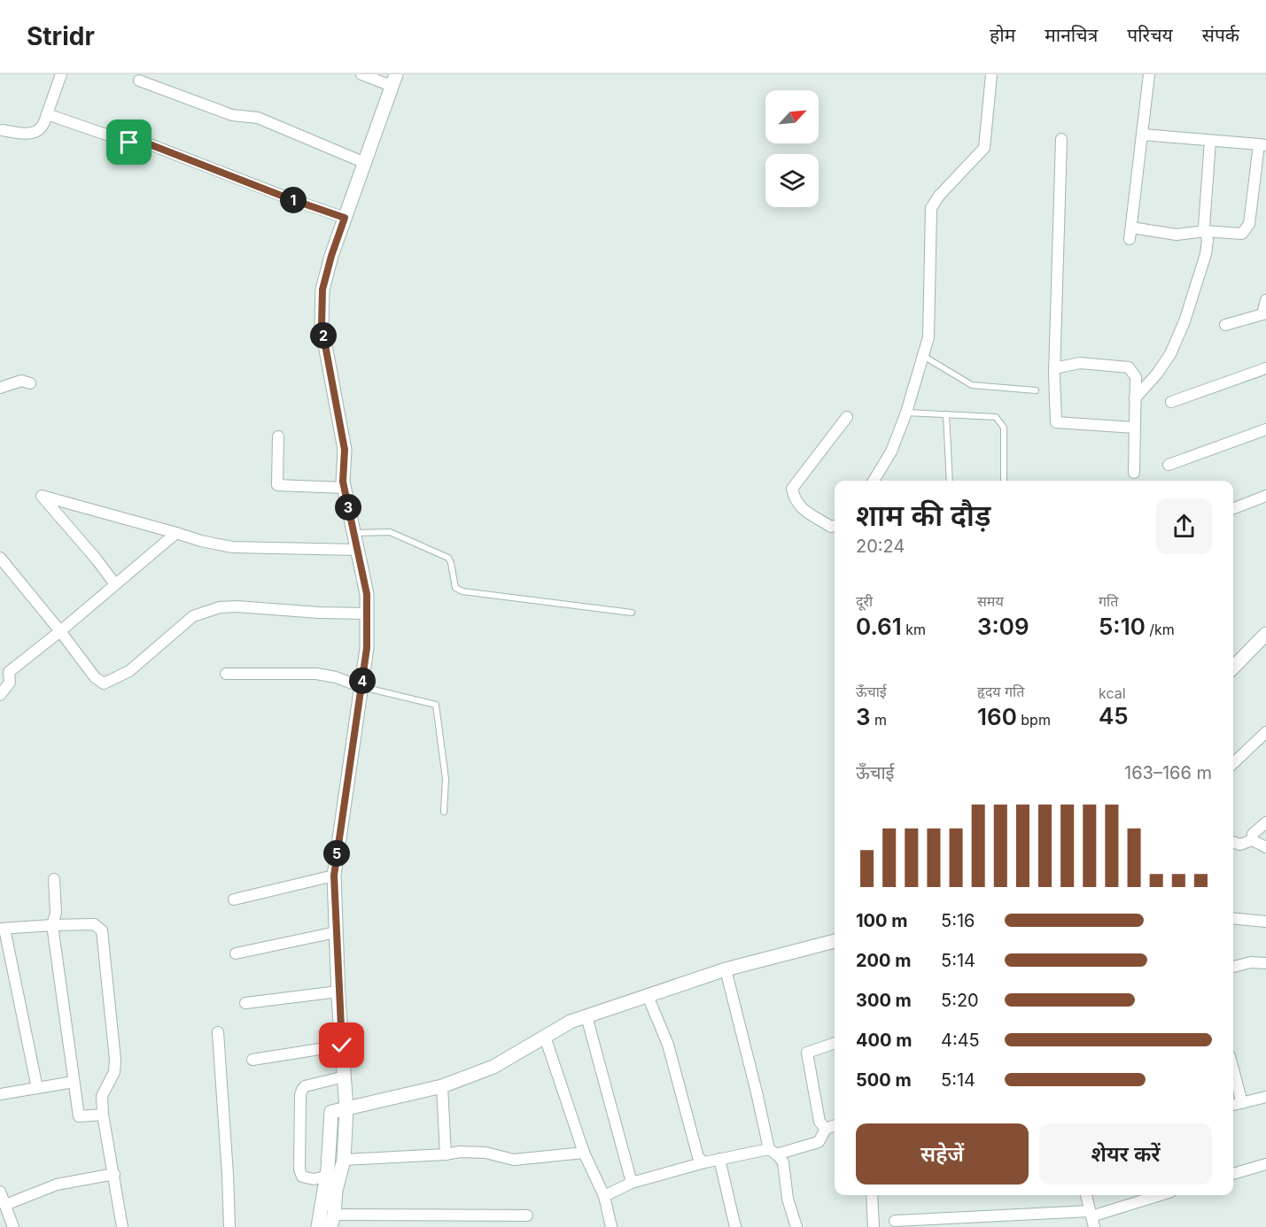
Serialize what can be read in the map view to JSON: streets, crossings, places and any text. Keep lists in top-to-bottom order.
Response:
{
  "north": "top right",
  "page": {
    "header": "Stridr",
    "nav": [
      "होम",
      "मानचित्र",
      "परिचय",
      "संपर्क"
    ],
    "pins": [
      "1",
      "2",
      "3",
      "4",
      "5"
    ],
    "heading": ["शाम की दौड़", "20:24"],
    "stats": [
      ["दूरी", "0.61 km"],
      ["समय", "3:09"],
      ["गति", "5:10 /km"],
      ["ऊँचाई", "3 m"],
      ["हृदय गति", "160 bpm"],
      ["kcal", "45"]
    ],
    "chart": ["ऊँचाई", "163–166 m"],
    "list": [
      {
        "name": "100 m",
        "note": "5:16"
      },
      {
        "name": "200 m",
        "note": "5:14"
      },
      {
        "name": "300 m",
        "note": "5:20"
      },
      {
        "name": "400 m",
        "note": "4:45"
      },
      {
        "name": "500 m",
        "note": "5:14"
      }
    ],
    "buttons": ["सहेजें", "शेयर करें"]
  }
}
